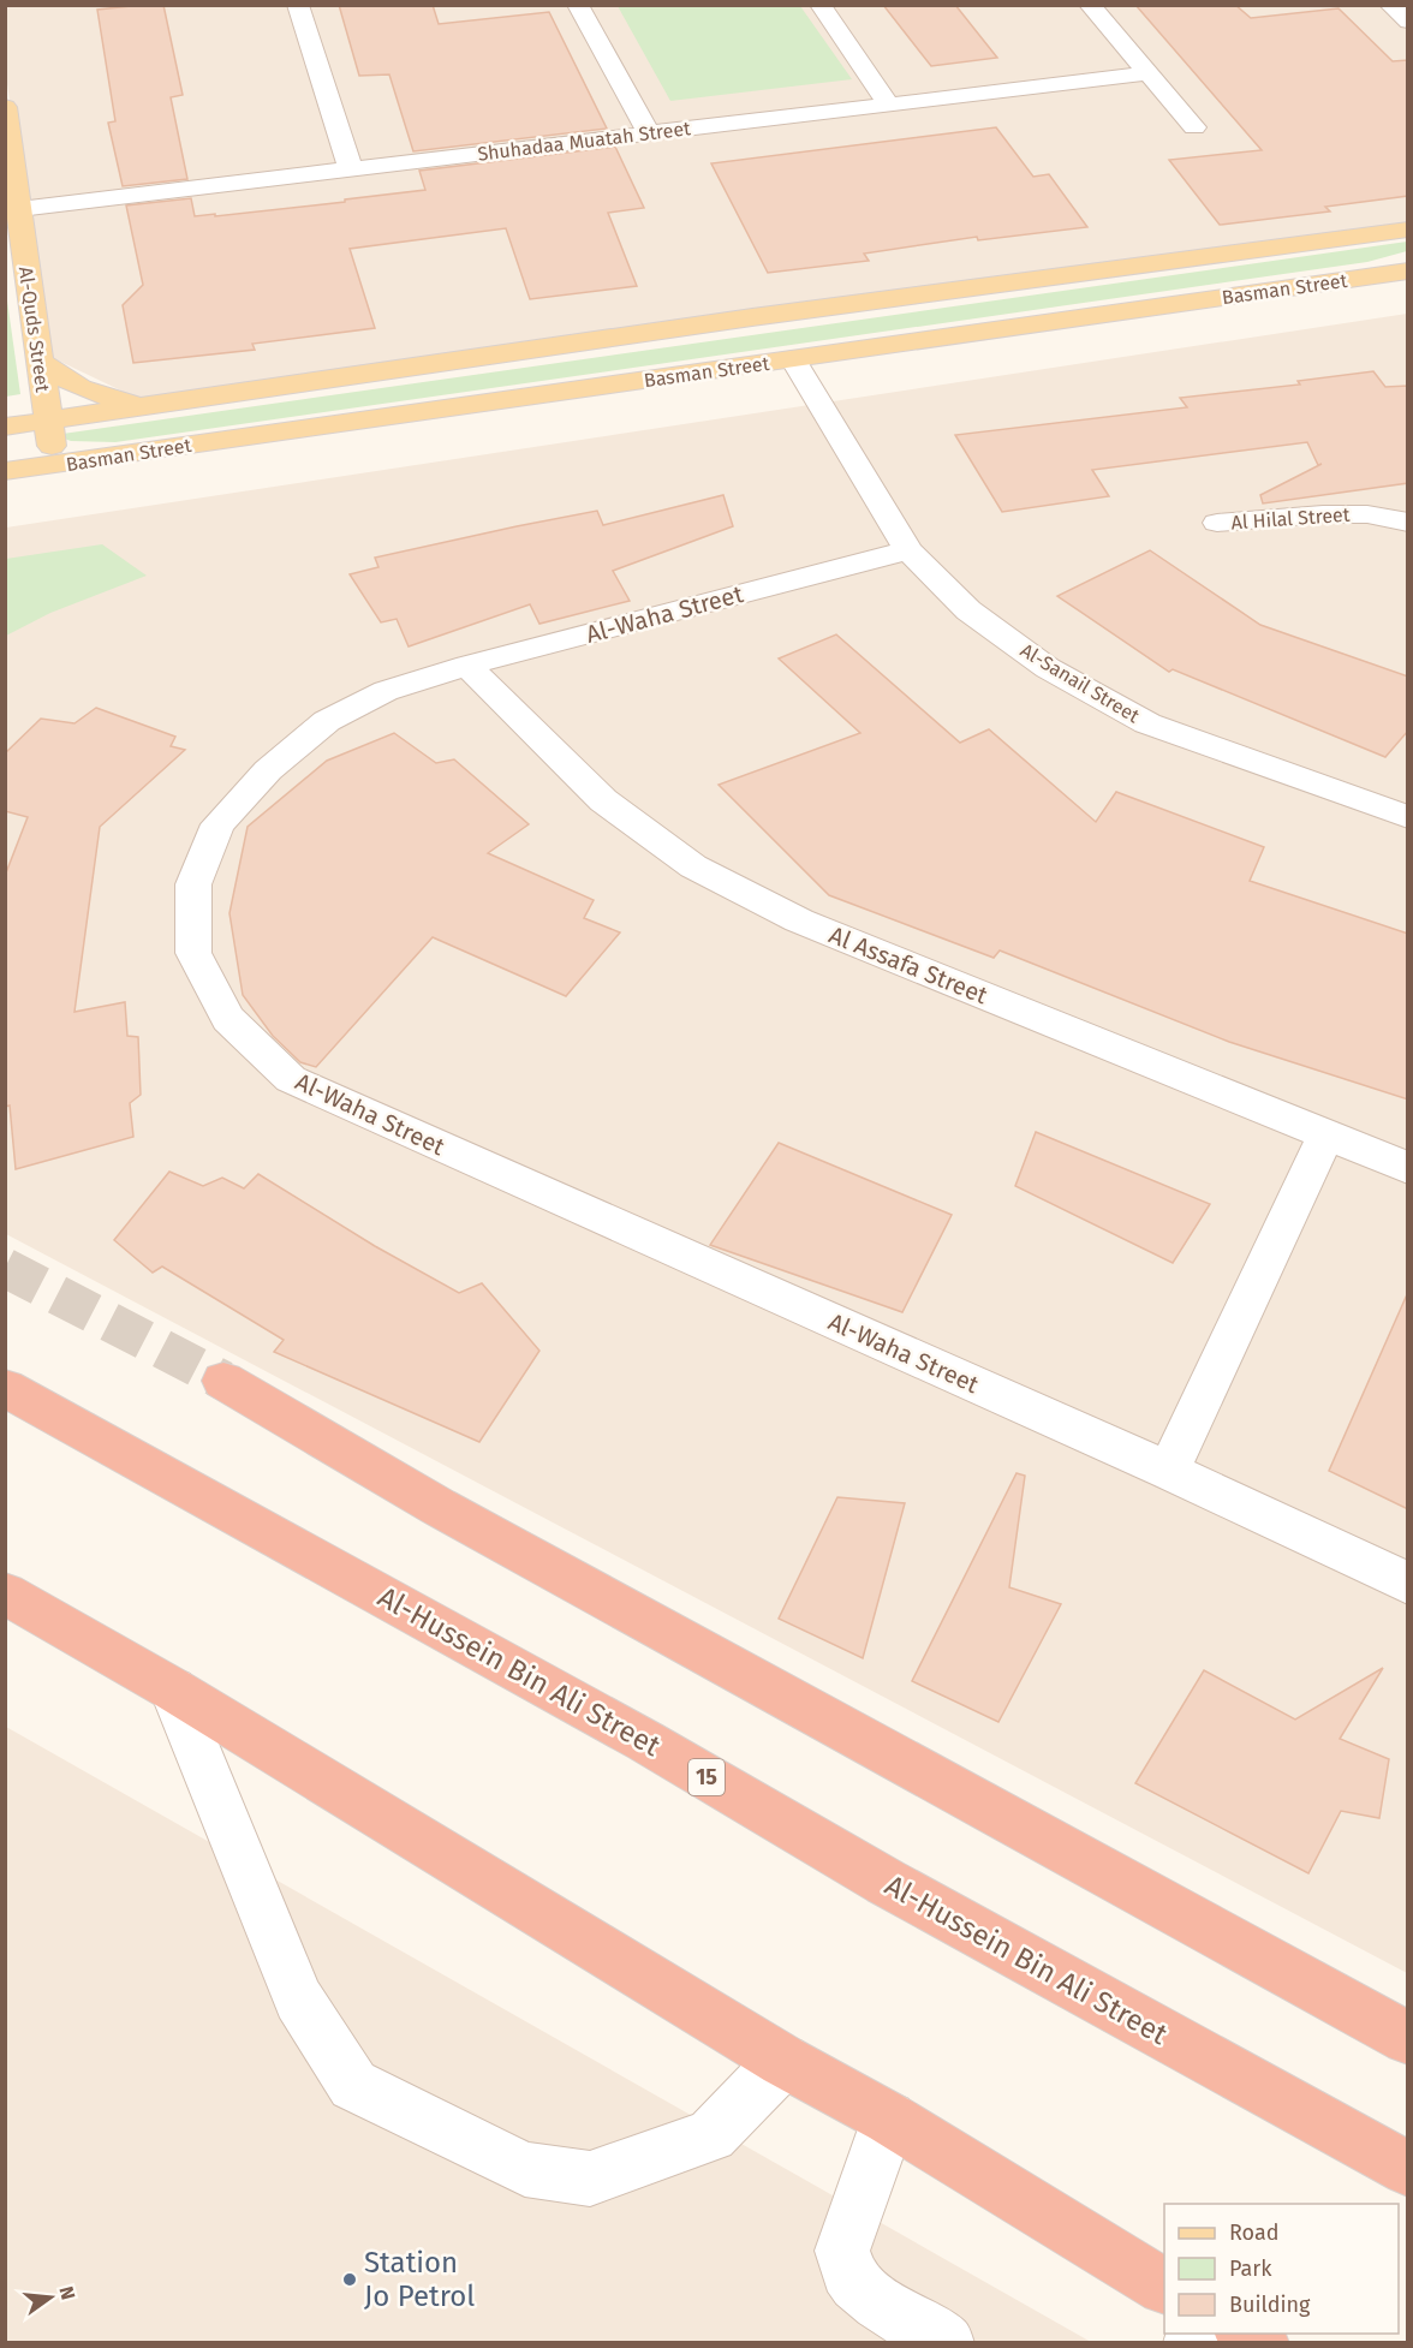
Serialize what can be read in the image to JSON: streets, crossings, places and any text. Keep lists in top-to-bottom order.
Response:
{
  "streets": {
    "highway": ["Al-Hussein Bin Ali Street", "15"],
    "main road": ["Basman Street", "Al-Quds Street"],
    "street": [
      "Shuhadaa Muatah Street",
      "Al Hilal Street",
      "Al-Waha Street",
      "Al-Sanail Street",
      "Al Assafa Street"
    ]
  },
  "crossings": [
    ["Shuhadaa Muatah Street", "Al-Quds Street"],
    ["Basman Street", "Al-Quds Street"],
    ["Basman Street", "Al-Sanail Street"],
    ["Al-Waha Street", "Al-Sanail Street"],
    ["Al-Waha Street", "Al Assafa Street"]
  ],
  "places": ["Station Jo Petrol"],
  "legend": ["Road", "Park", "Building"],
  "north": "right"
}
